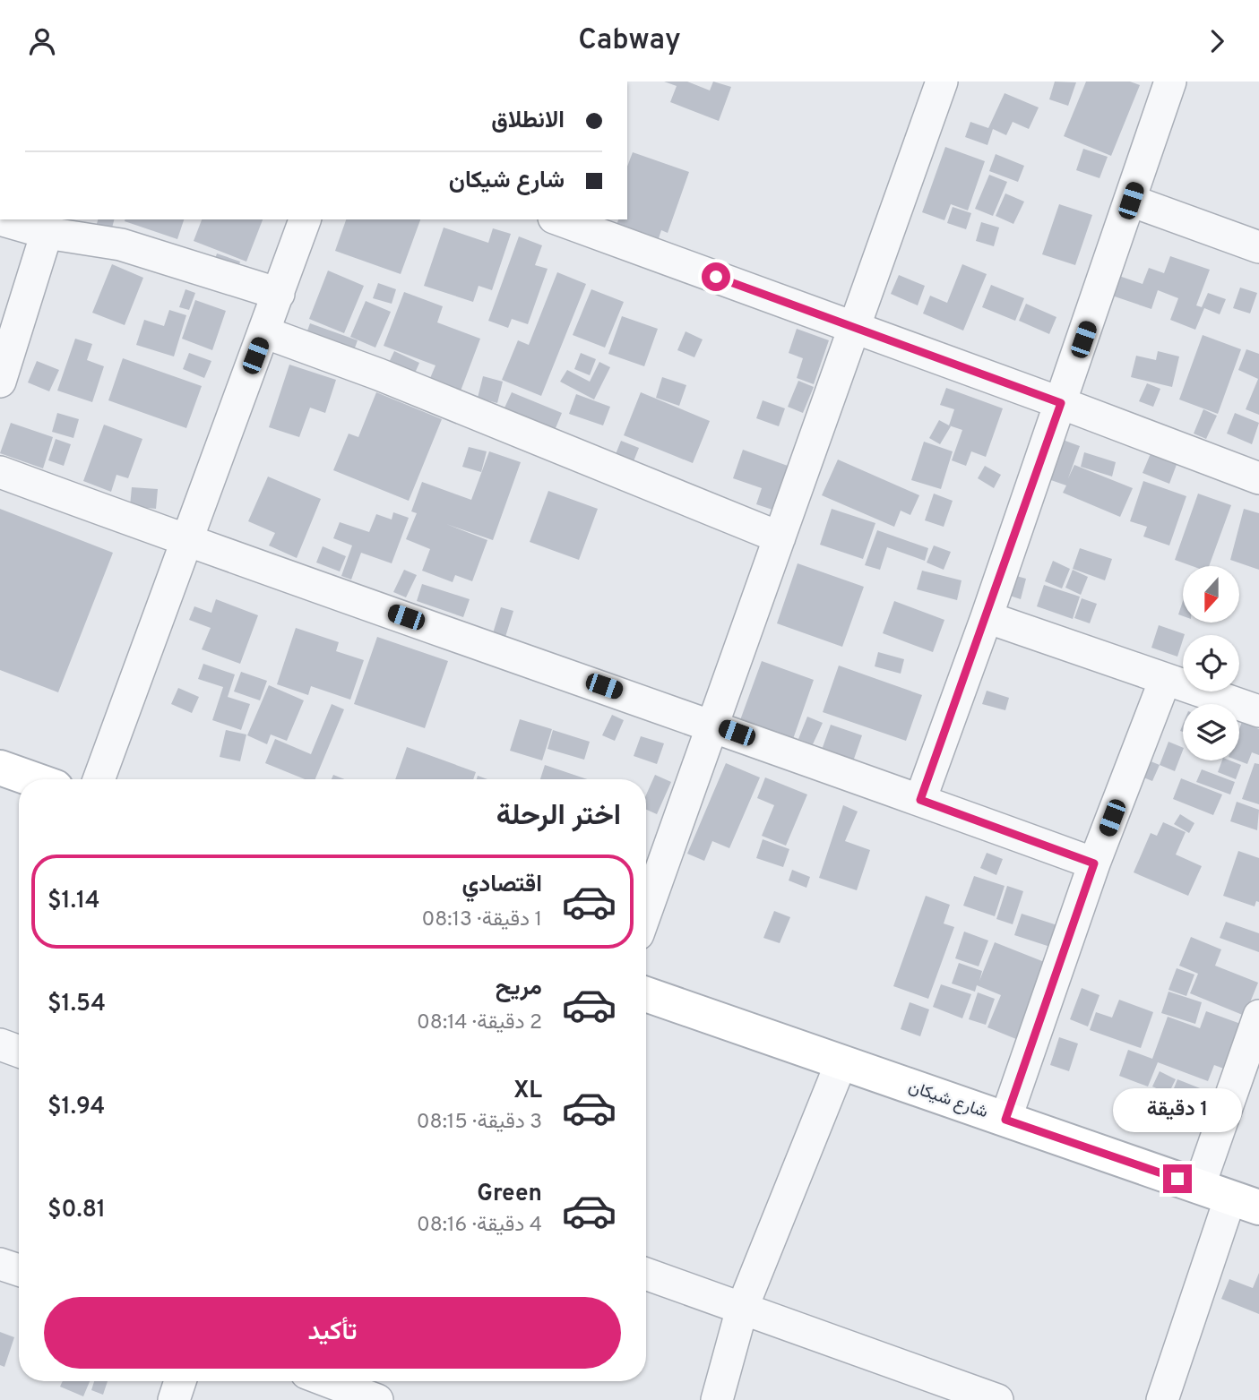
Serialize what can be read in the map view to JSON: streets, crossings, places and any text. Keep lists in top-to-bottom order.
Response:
{
  "streets": {
    "street": ["شارع شيكان"]
  },
  "north": "bottom",
  "page": {
    "header": "Cabway",
    "banner": ["الانطلاق", "شارع شيكان"],
    "heading": "اختر الرحلة",
    "list": [
      {
        "name": "اقتصادي",
        "note": "1 دقيقة · 08:13",
        "value": "$1.14"
      },
      {
        "name": "مريح",
        "note": "2 دقيقة · 08:14",
        "value": "$1.54"
      },
      {
        "name": "XL",
        "note": "3 دقيقة · 08:15",
        "value": "$1.94"
      },
      {
        "name": "Green",
        "note": "4 دقيقة · 08:16",
        "value": "$0.81"
      }
    ],
    "bubble": "1 دقيقة",
    "buttons": "تأكيد"
  }
}
